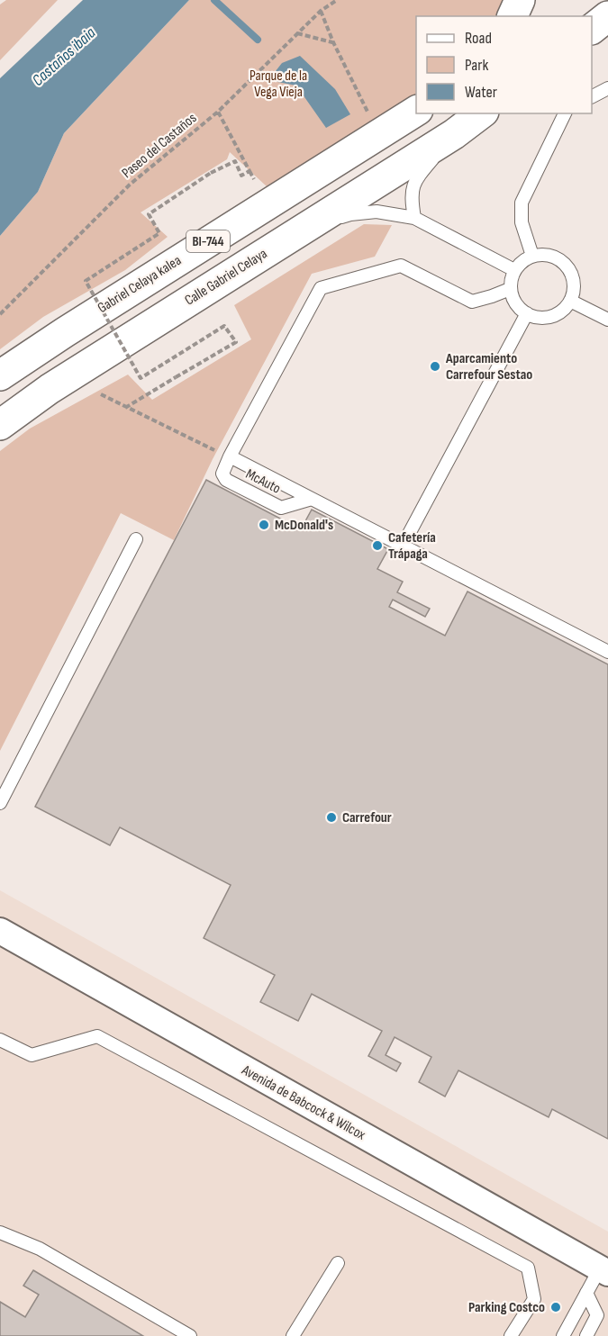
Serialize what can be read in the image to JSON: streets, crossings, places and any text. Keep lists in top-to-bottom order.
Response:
{
  "streets": {
    "main road": ["BI-744", "Calle Gabriel Celaya", "Gabriel Celaya kalea"],
    "street": ["Avenida de Babcock & Wilcox"],
    "lane": ["McAuto"],
    "path": ["Paseo del Castaños"]
  },
  "crossings": [
    ["BI-744", "Calle Gabriel Celaya"]
  ],
  "water": ["Castaños ibaia"],
  "parks": ["Parque de la Vega Vieja"],
  "places": [
    "Aparcamiento Carrefour Sestao",
    "McDonald's",
    "Cafetería Trápaga",
    "Carrefour",
    "Parking Costco"
  ],
  "legend": ["Road", "Park", "Water"]
}
